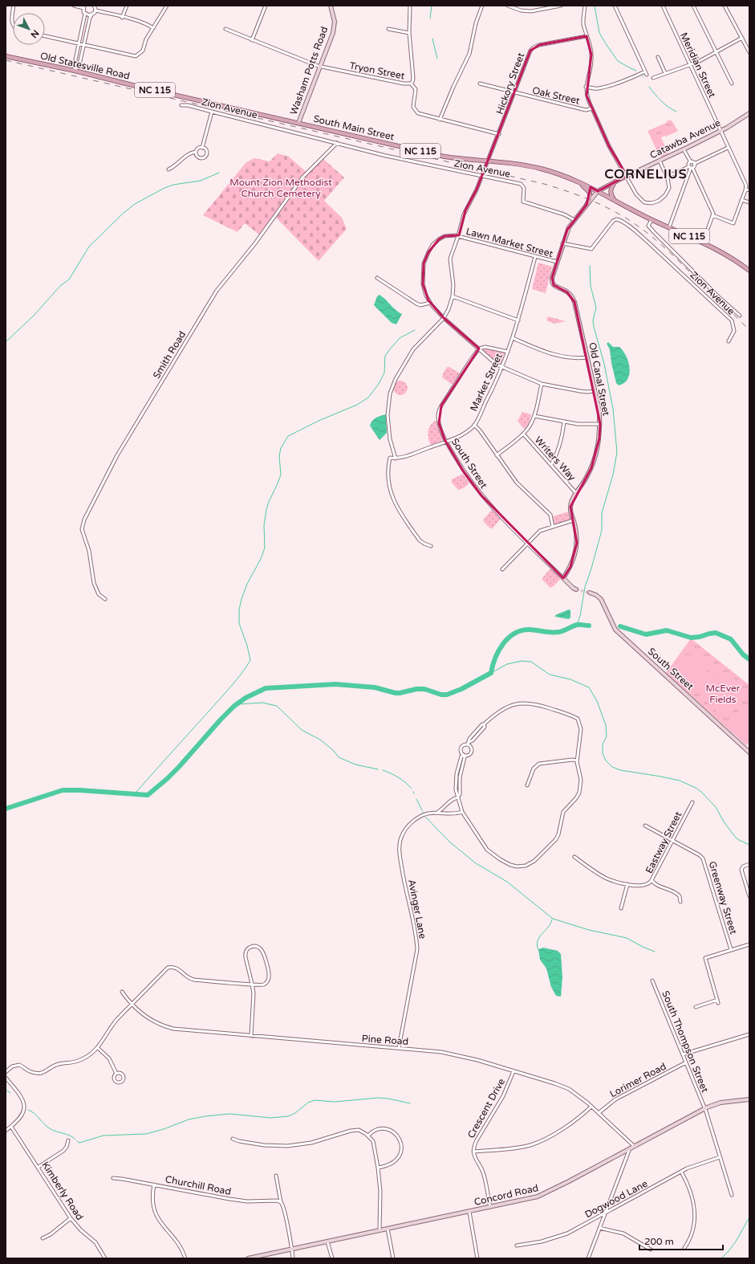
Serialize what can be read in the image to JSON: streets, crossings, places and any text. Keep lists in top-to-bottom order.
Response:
{
  "streets": {
    "main road": ["Old Statesville Road", "NC 115", "South Main Street"],
    "street": [
      "Meridian Street",
      "Washam Potts Road",
      "Tryon Street",
      "Hickory Street",
      "Oak Street",
      "Zion Avenue",
      "Catawba Avenue",
      "Lawn Market Street",
      "Smith Road",
      "Old Canal Street",
      "Market Street",
      "Writers Way",
      "South Street",
      "Eastway Street",
      "Greenway Street",
      "Avinger Lane",
      "Pine Road",
      "South Thompson Street",
      "Lorimer Road",
      "Crescent Drive",
      "Churchill Road",
      "Kimberly Road",
      "Concord Road",
      "Dogwood Lane"
    ]
  },
  "crossings": [
    ["Meridian Street", "Catawba Avenue"],
    ["Old Statesville Road", "South Main Street"],
    ["Washam Potts Road", "Tryon Street"],
    ["Washam Potts Road", "South Main Street"],
    ["Tryon Street", "Hickory Street"],
    ["Hickory Street", "Oak Street"],
    ["Hickory Street", "Zion Avenue"],
    ["Hickory Street", "South Main Street"],
    ["Hickory Street", "Lawn Market Street"],
    ["Hickory Street", "Market Street"],
    ["NC 115", "South Main Street"],
    ["NC 115", "Catawba Avenue"],
    ["Oak Street", "Catawba Avenue"],
    ["Zion Avenue", "Catawba Avenue"],
    ["Zion Avenue", "Smith Road"],
    ["South Main Street", "Catawba Avenue"],
    ["Catawba Avenue", "Lawn Market Street"],
    ["Catawba Avenue", "Old Canal Street"],
    ["Lawn Market Street", "Old Canal Street"],
    ["Lawn Market Street", "Market Street"],
    ["Old Canal Street", "Writers Way"],
    ["Old Canal Street", "South Street"],
    ["Market Street", "South Street"],
    ["Eastway Street", "Greenway Street"],
    ["Avinger Lane", "Pine Road"],
    ["Pine Road", "Lorimer Road"],
    ["Pine Road", "Crescent Drive"],
    ["Pine Road", "Concord Road"],
    ["South Thompson Street", "Lorimer Road"],
    ["South Thompson Street", "Concord Road"],
    ["South Thompson Street", "Dogwood Lane"],
    ["Crescent Drive", "Concord Road"]
  ],
  "districts": ["CORNELIUS"],
  "parks": ["Mount Zion Methodist Church Cemetery", "McEver Fields"],
  "scale_bar": "200 m",
  "north": "bottom right"
}
